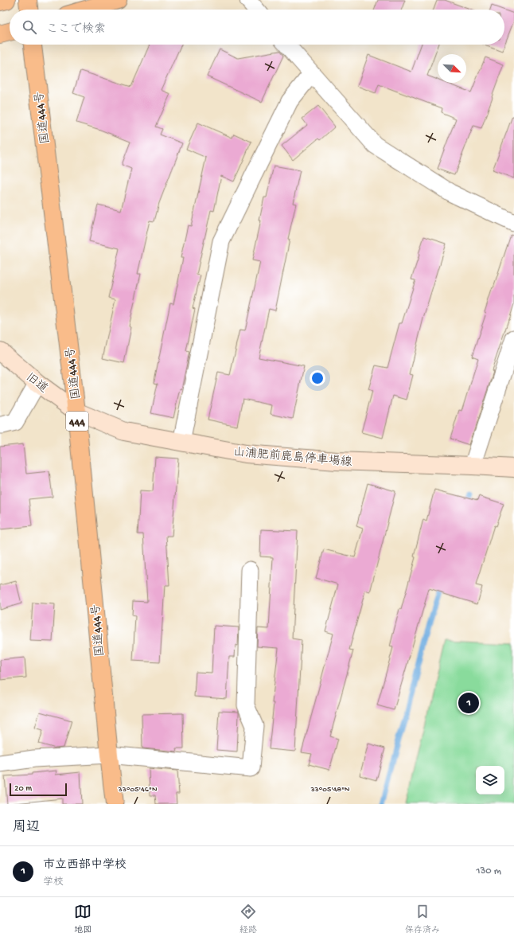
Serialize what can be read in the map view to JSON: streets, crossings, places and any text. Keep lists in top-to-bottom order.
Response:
{
  "streets": {
    "highway": ["国道444号", "444"],
    "main road": ["旧道", "山浦肥前鹿島停車場線"]
  },
  "crossings": [
    ["国道444号", "旧道"],
    ["国道444号", "山浦肥前鹿島停車場線"],
    ["旧道", "山浦肥前鹿島停車場線"]
  ],
  "scale_bar": "20 m",
  "north": "bottom right",
  "page": {
    "search": "ここで検索",
    "pins": "1",
    "scale": "20 m",
    "heading": "周辺",
    "list": [
      {
        "mark": "1",
        "name": "市立西部中学校",
        "note": "学校",
        "value": "130 m"
      }
    ],
    "nav": ["地図", "経路", "保存済み"]
  },
  "coordinates": ["33°05'46\"N", "33°05'48\"N"]
}
